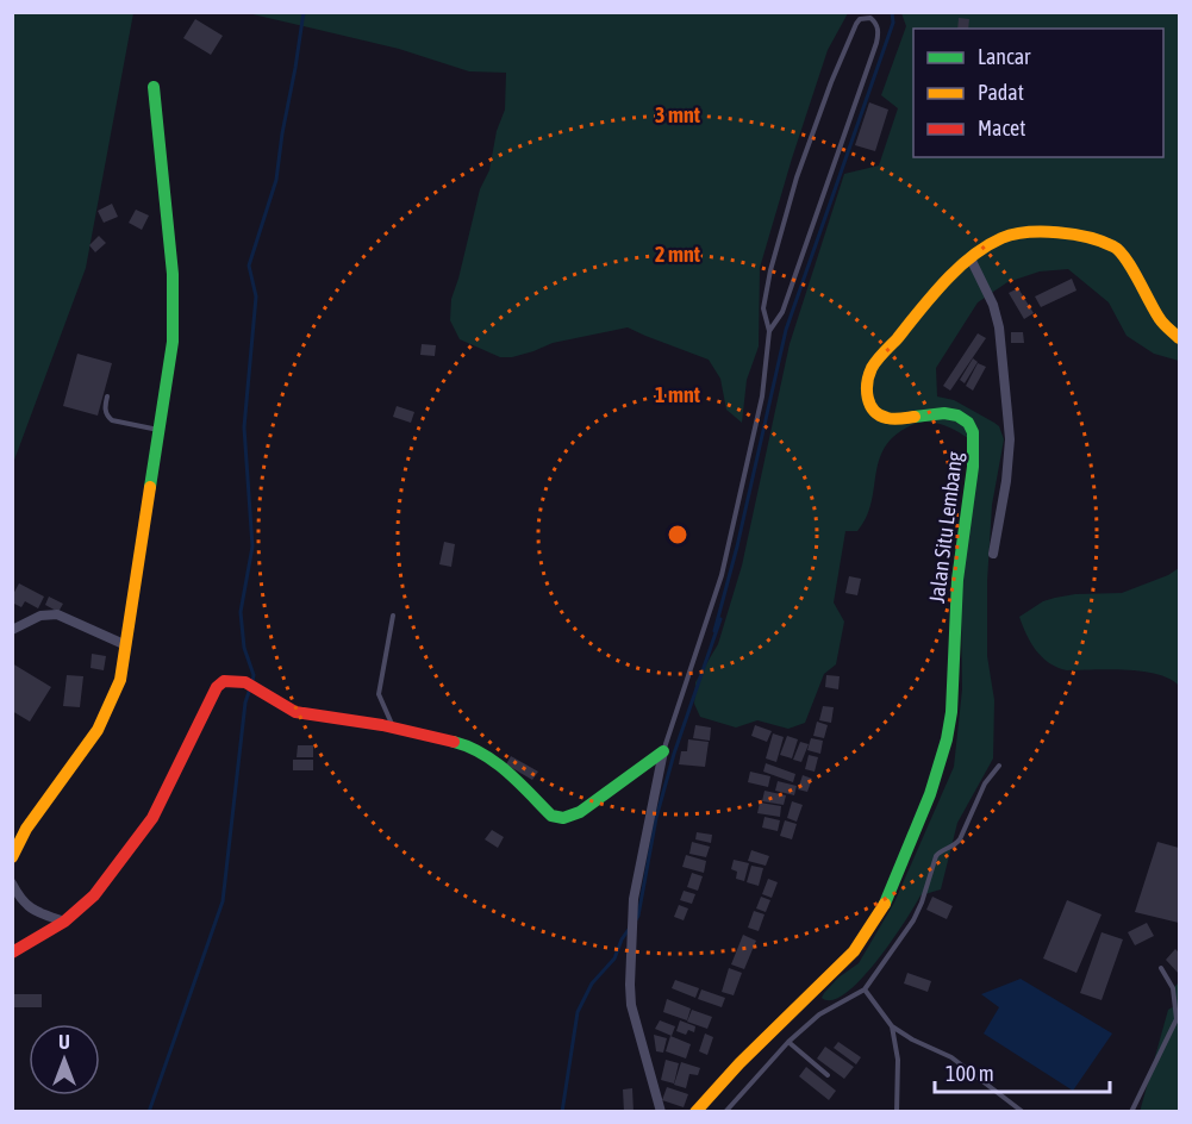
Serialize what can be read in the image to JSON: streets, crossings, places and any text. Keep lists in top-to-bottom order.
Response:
{
  "streets": {
    "street": ["Jalan Situ Lembang"]
  },
  "legend": ["Lancar", "Padat", "Macet"],
  "scale_bar": "100 m",
  "north": "top",
  "rings": ["3 mnt", "2 mnt", "1 mnt"]
}
